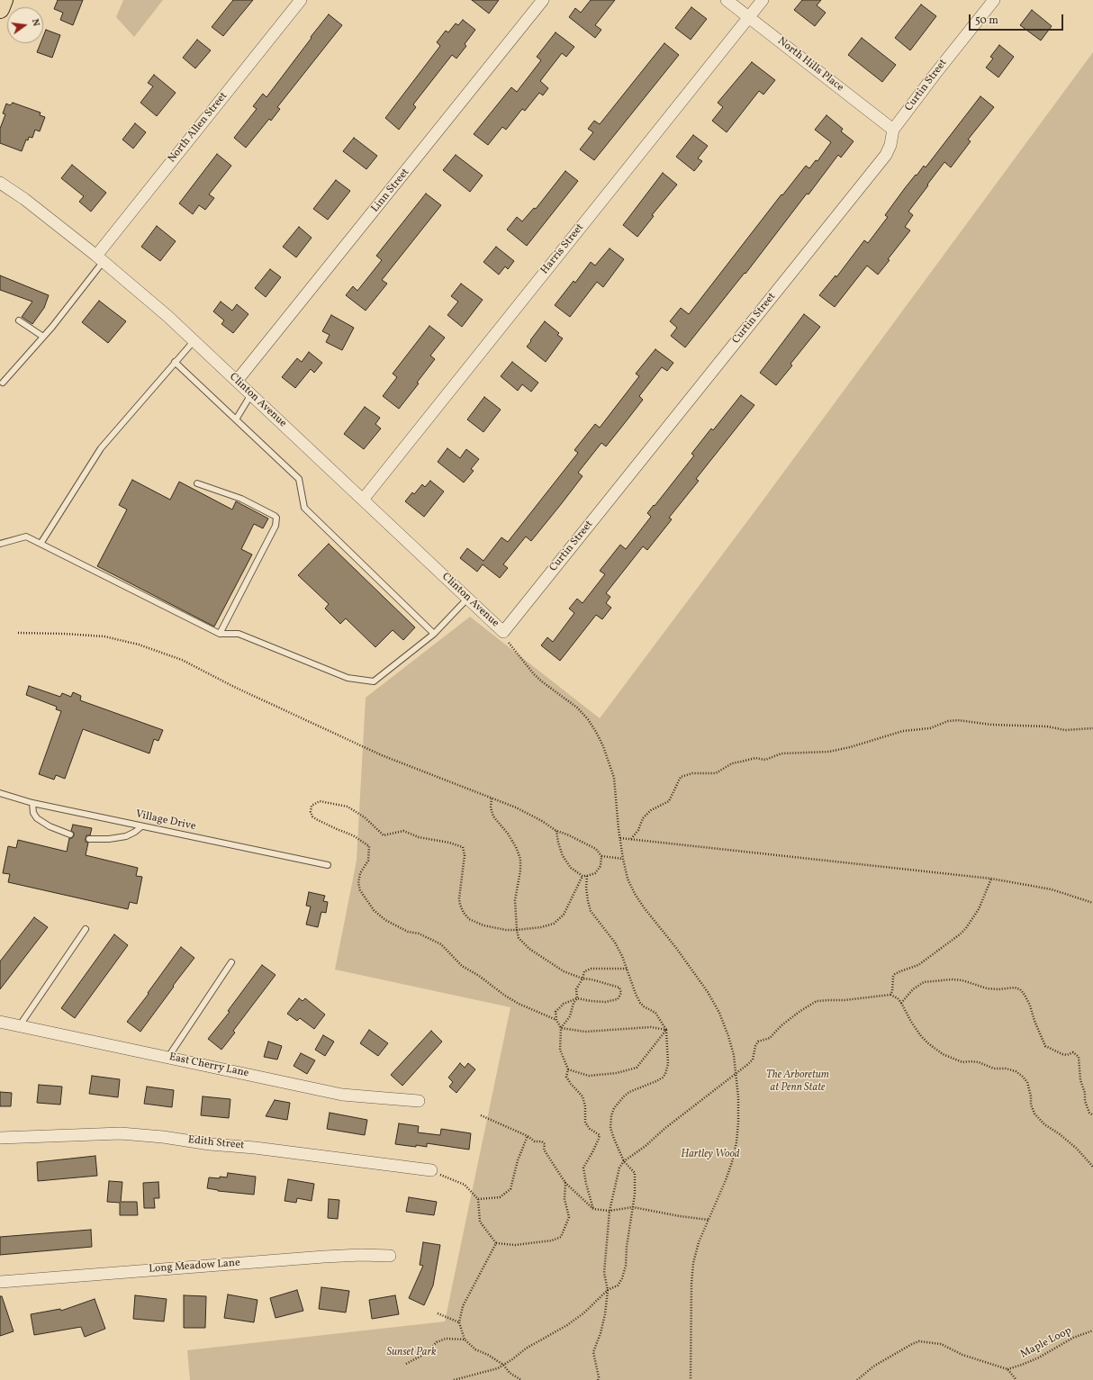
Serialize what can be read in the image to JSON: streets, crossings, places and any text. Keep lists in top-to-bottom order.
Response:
{
  "streets": {
    "street": [
      "North Hills Place",
      "Curtin Street",
      "North Allen Street",
      "Linn Street",
      "Harris Street",
      "Clinton Avenue",
      "East Cherry Lane",
      "Edith Street",
      "Long Meadow Lane"
    ],
    "lane": ["Village Drive"],
    "path": ["Maple Loop"]
  },
  "crossings": [
    ["North Hills Place", "Curtin Street"],
    ["North Hills Place", "Harris Street"],
    ["Curtin Street", "Clinton Avenue"],
    ["North Allen Street", "Clinton Avenue"],
    ["Linn Street", "Clinton Avenue"],
    ["Harris Street", "Clinton Avenue"]
  ],
  "parks": ["The Arboretum at Penn State", "Hartley Wood", "Sunset Park"],
  "scale_bar": "50 m",
  "north": "right"
}
